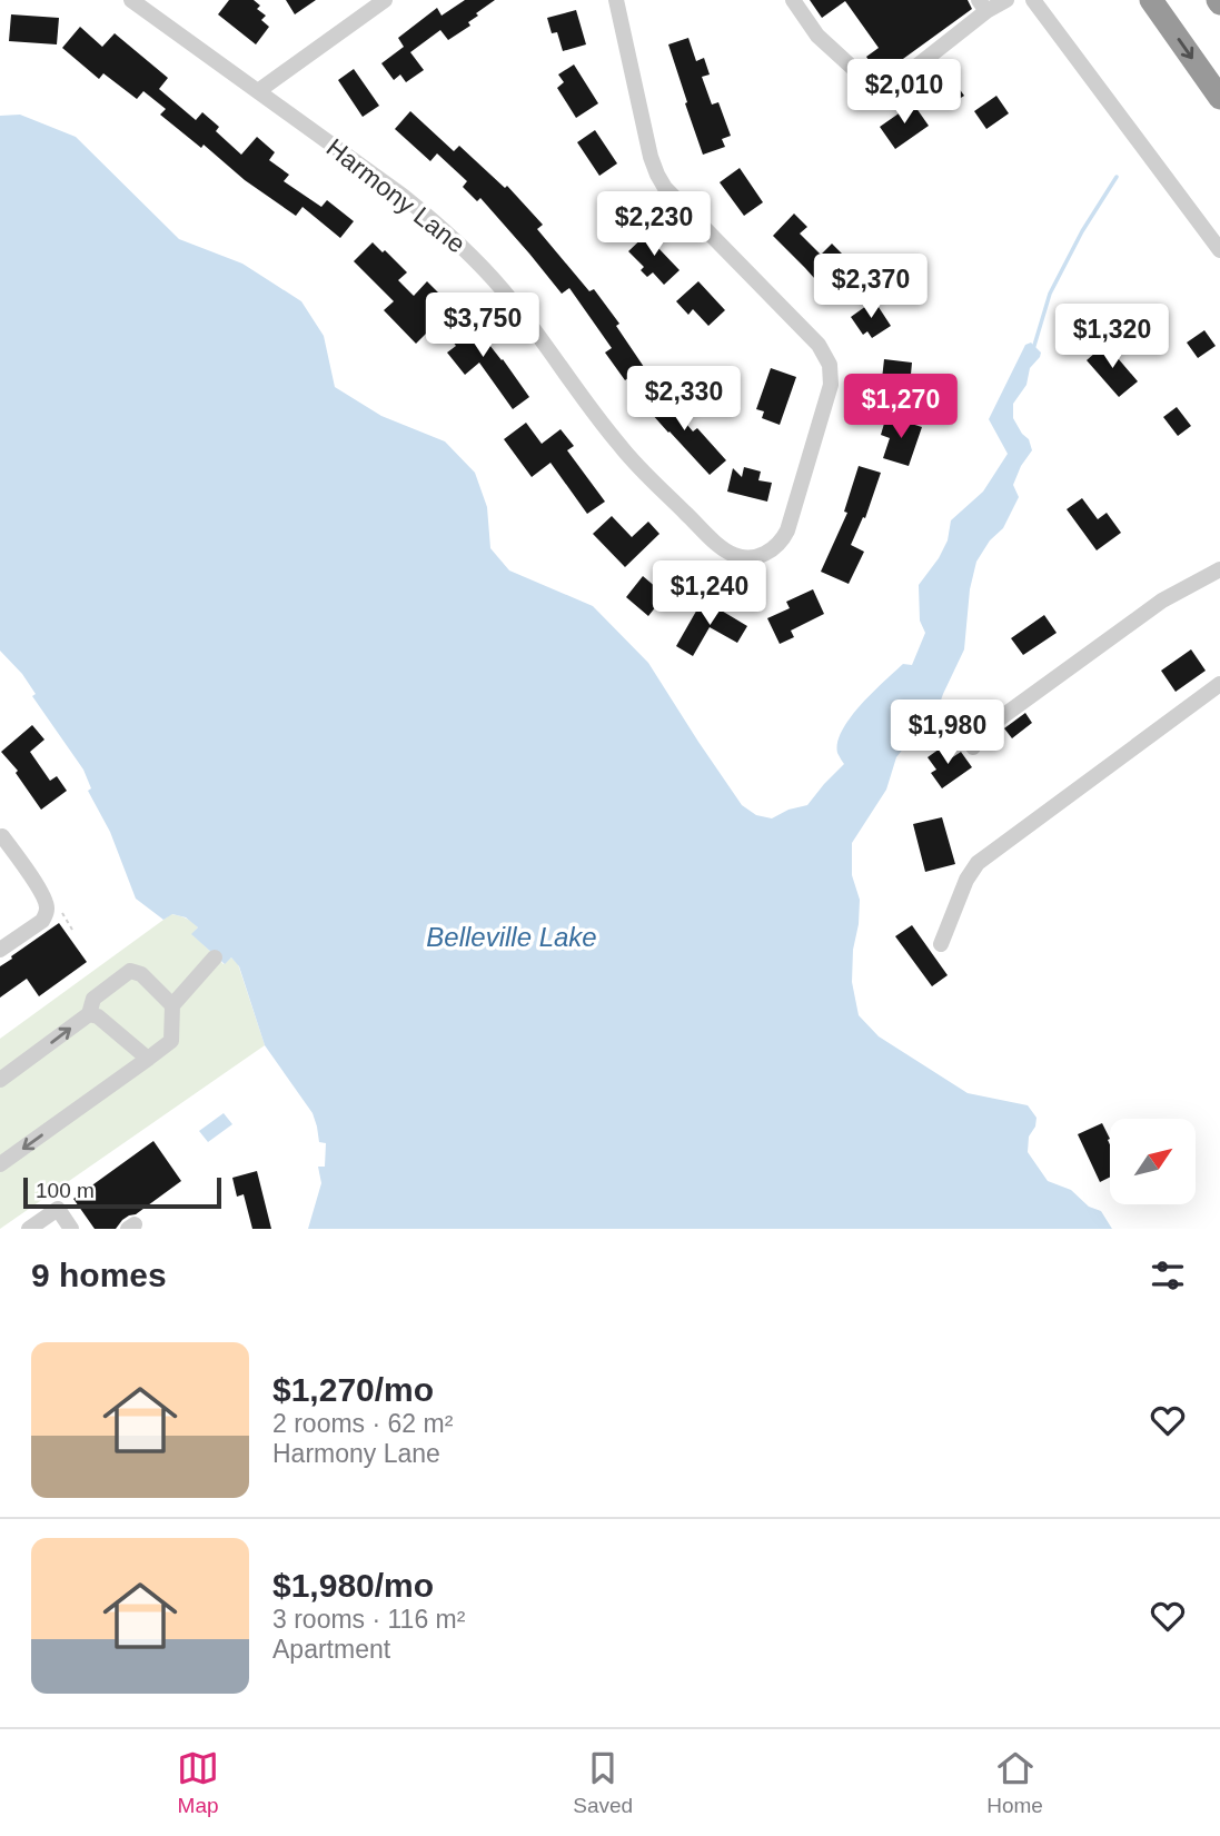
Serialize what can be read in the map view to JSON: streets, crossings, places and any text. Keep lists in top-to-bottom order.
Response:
{
  "streets": {
    "street": ["Harmony Lane"]
  },
  "water": ["Belleville Lake"],
  "scale_bar": "100 m",
  "north": "top right",
  "page": {
    "price": [
      "$2,010",
      "$2,230",
      "$2,370",
      "$3,750",
      "$1,320",
      "$2,330",
      "$1,270",
      "$1,240",
      "$1,980"
    ],
    "scale": "100 m",
    "heading": "9 homes",
    "list": [
      {
        "name": "$1,270/mo",
        "note": "2 rooms · 62 m² · Harmony Lane"
      },
      {
        "name": "$1,980/mo",
        "note": "3 rooms · 116 m² · Apartment"
      }
    ],
    "tabs": ["Map", "Saved", "Home"]
  }
}
